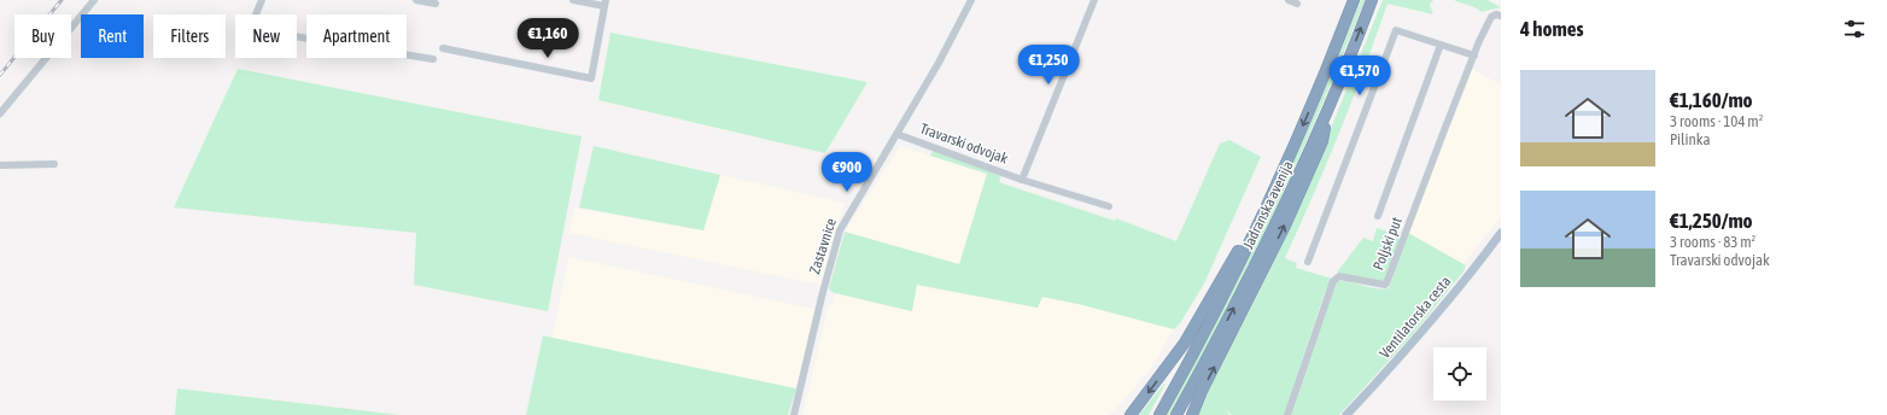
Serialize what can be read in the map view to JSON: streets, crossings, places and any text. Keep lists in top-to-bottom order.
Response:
{
  "streets": {
    "highway": ["Jadranska avenija"],
    "main road": ["Ventilatorska cesta"],
    "street": ["Travarski odvojak", "Poljski put", "Zastavnice"]
  },
  "crossings": [
    ["Travarski odvojak", "Zastavnice"]
  ],
  "page": {
    "heading": "4 homes",
    "chip": [
      "Buy",
      "Rent",
      "Filters",
      "New",
      "Apartment"
    ],
    "price": [
      "€1,160",
      "€1,250",
      "€1,570",
      "€900"
    ],
    "list": [
      {
        "name": "€1,160/mo",
        "note": "3 rooms · 104 m² · Pilinka"
      },
      {
        "name": "€1,250/mo",
        "note": "3 rooms · 83 m² · Travarski odvojak"
      }
    ]
  }
}
